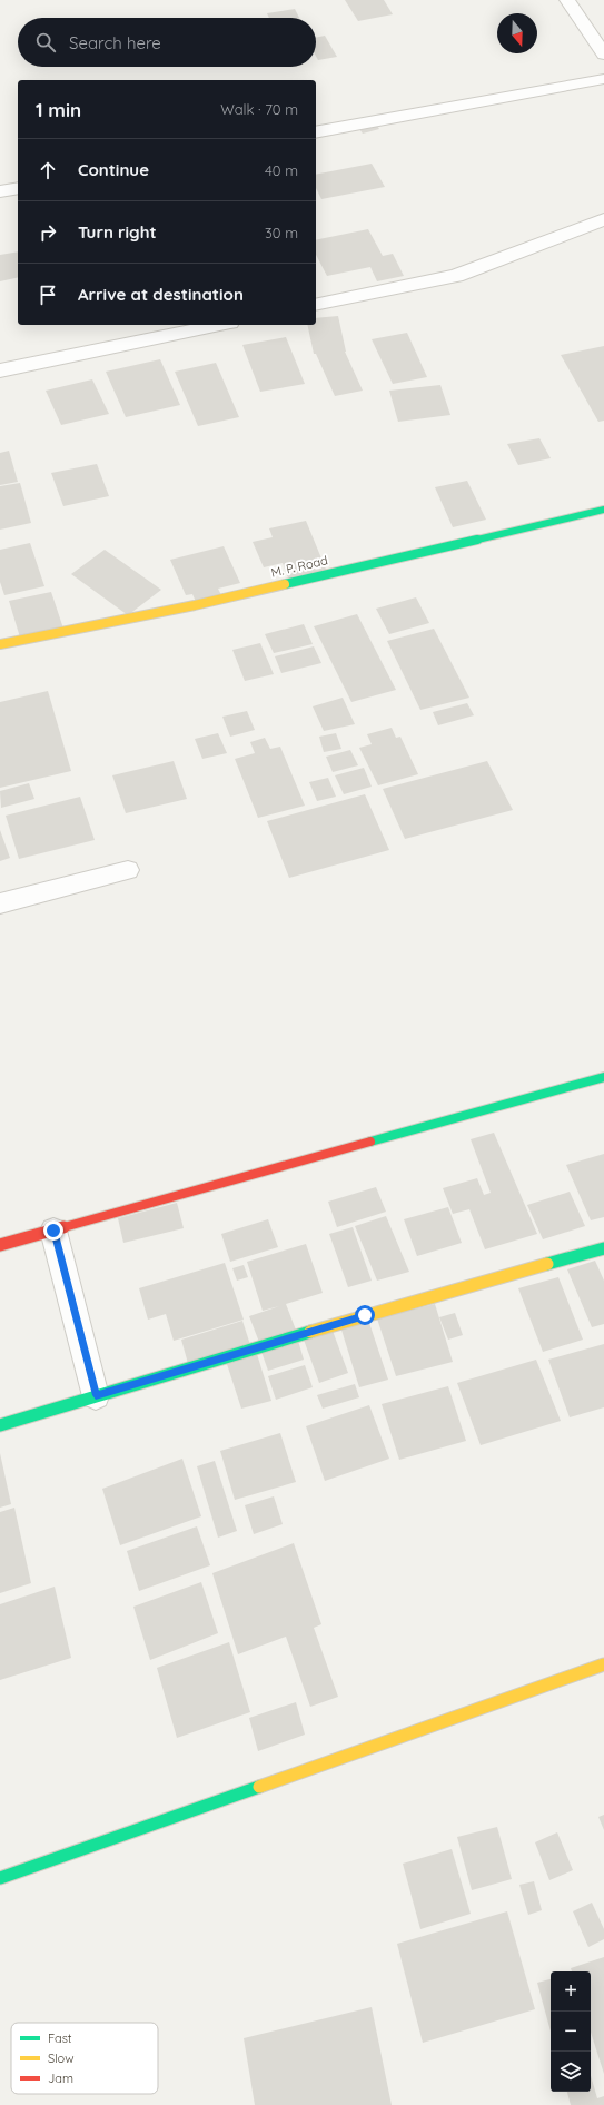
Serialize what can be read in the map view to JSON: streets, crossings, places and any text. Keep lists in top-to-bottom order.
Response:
{
  "streets": {
    "street": ["M. P. Road"]
  },
  "legend": ["Fast", "Slow", "Jam"],
  "north": "bottom",
  "page": {
    "search": "Search here",
    "heading": ["1 min", "Walk · 70 m"],
    "list": [
      ["Continue", "40 m"],
      ["Turn right", "30 m"],
      "Arrive at destination"
    ],
    "map_buttons": ["+", "−"]
  }
}
